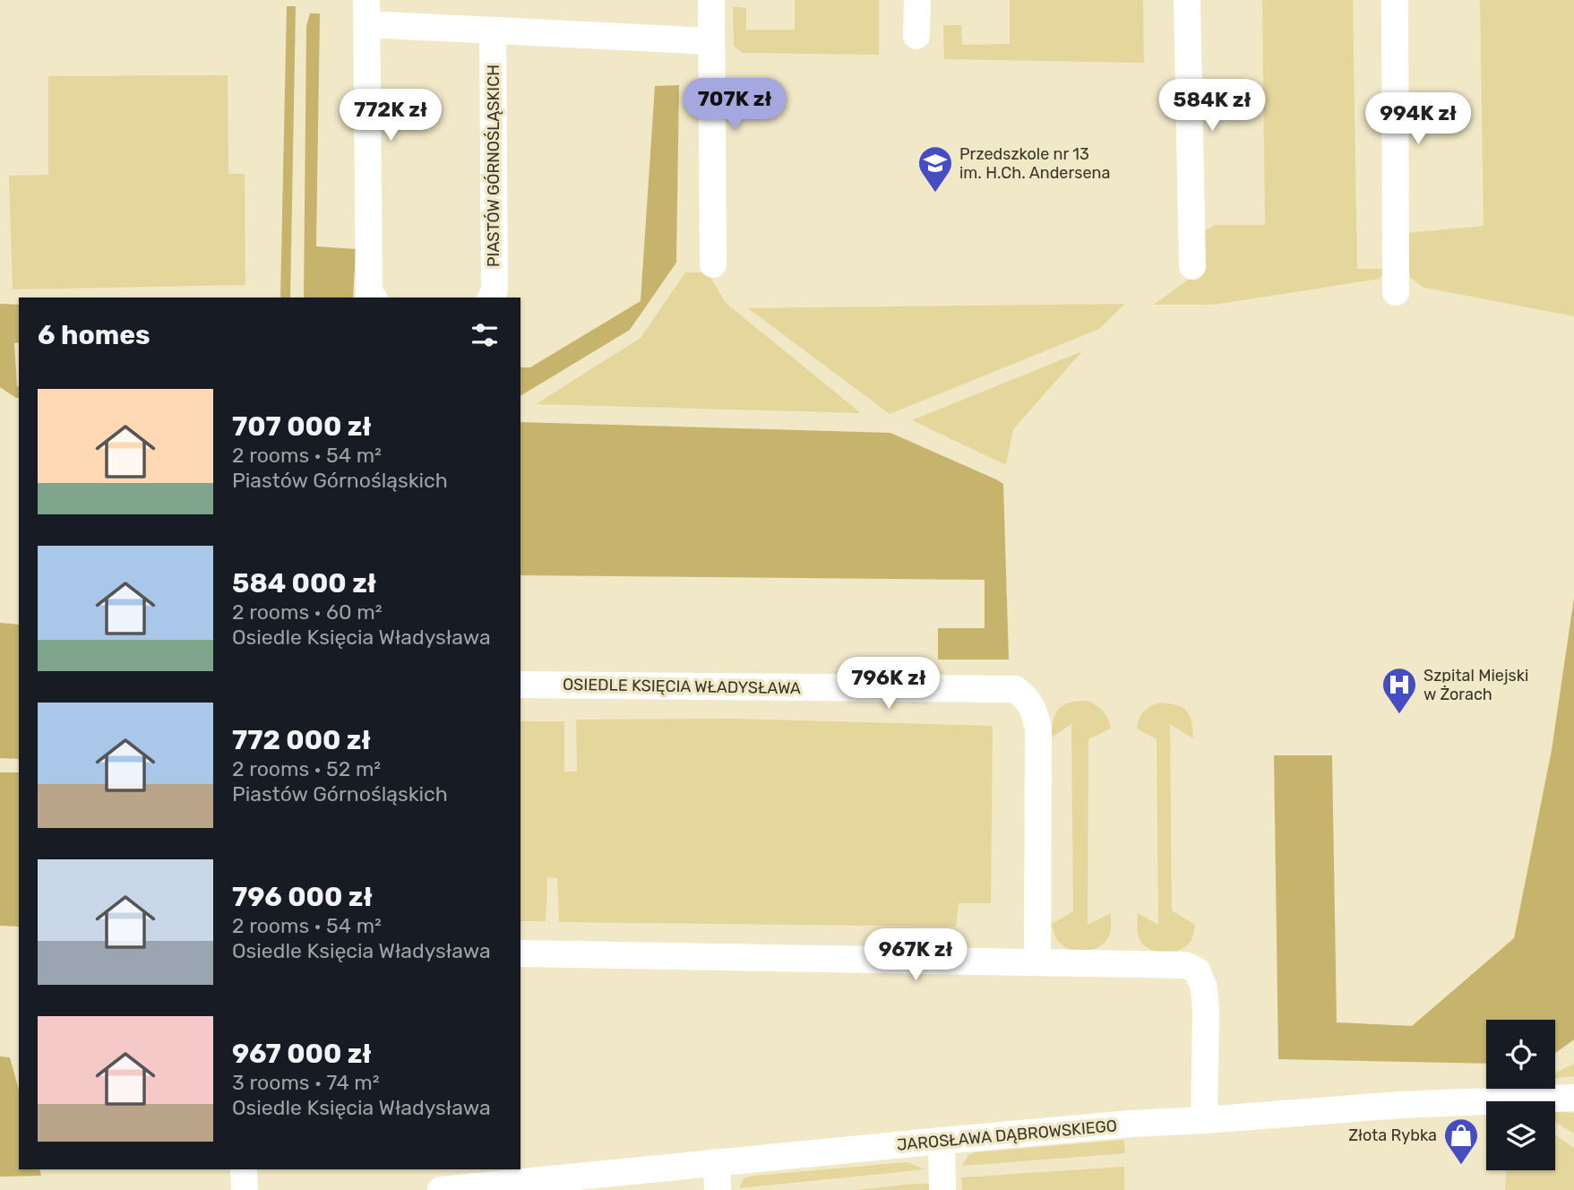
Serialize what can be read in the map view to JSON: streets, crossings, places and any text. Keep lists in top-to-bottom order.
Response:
{
  "streets": {
    "street": ["PIASTÓW GÓRNOŚLĄSKICH", "OSIEDLE KSIĘCIA WŁADYSŁAWA", "JAROSŁAWA DĄBROWSKIEGO"]
  },
  "places": {
    "school or university": ["Przedszkole nr 13 im. H.Ch. Andersena"],
    "hospital": ["Szpital Miejski w Żorach"],
    "shop": ["Złota Rybka"]
  },
  "page": {
    "price": [
      "707K zł",
      "584K zł",
      "772K zł",
      "994K zł",
      "796K zł",
      "967K zł"
    ],
    "heading": "6 homes",
    "list": [
      {
        "name": "707 000 zł",
        "note": "2 rooms · 54 m² · Piastów Górnośląskich"
      },
      {
        "name": "584 000 zł",
        "note": "2 rooms · 60 m² · Osiedle Księcia Władysława"
      },
      {
        "name": "772 000 zł",
        "note": "2 rooms · 52 m² · Piastów Górnośląskich"
      },
      {
        "name": "796 000 zł",
        "note": "2 rooms · 54 m² · Osiedle Księcia Władysława"
      },
      {
        "name": "967 000 zł",
        "note": "3 rooms · 74 m² · Osiedle Księcia Władysława"
      }
    ]
  }
}
